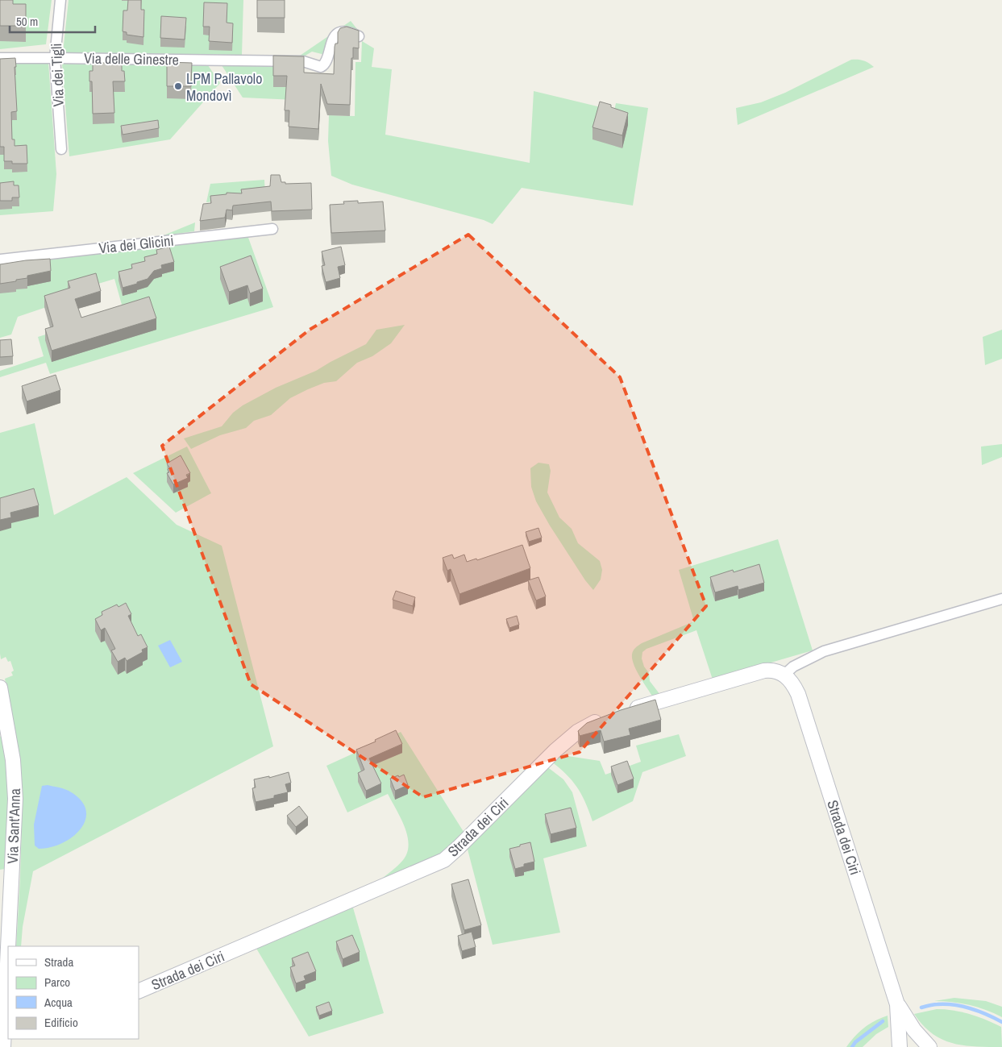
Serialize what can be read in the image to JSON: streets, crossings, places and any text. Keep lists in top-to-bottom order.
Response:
{
  "streets": {
    "street": [
      "Via delle Ginestre",
      "Via dei Tigli",
      "Via dei Glicini",
      "Via Sant'Anna",
      "Strada dei Ciri"
    ]
  },
  "crossings": [
    ["Via delle Ginestre", "Via dei Tigli"]
  ],
  "places": ["LPM Pallavolo Mondovì"],
  "legend": [
    "Strada",
    "Parco",
    "Acqua",
    "Edificio"
  ],
  "scale_bar": "50 m"
}
